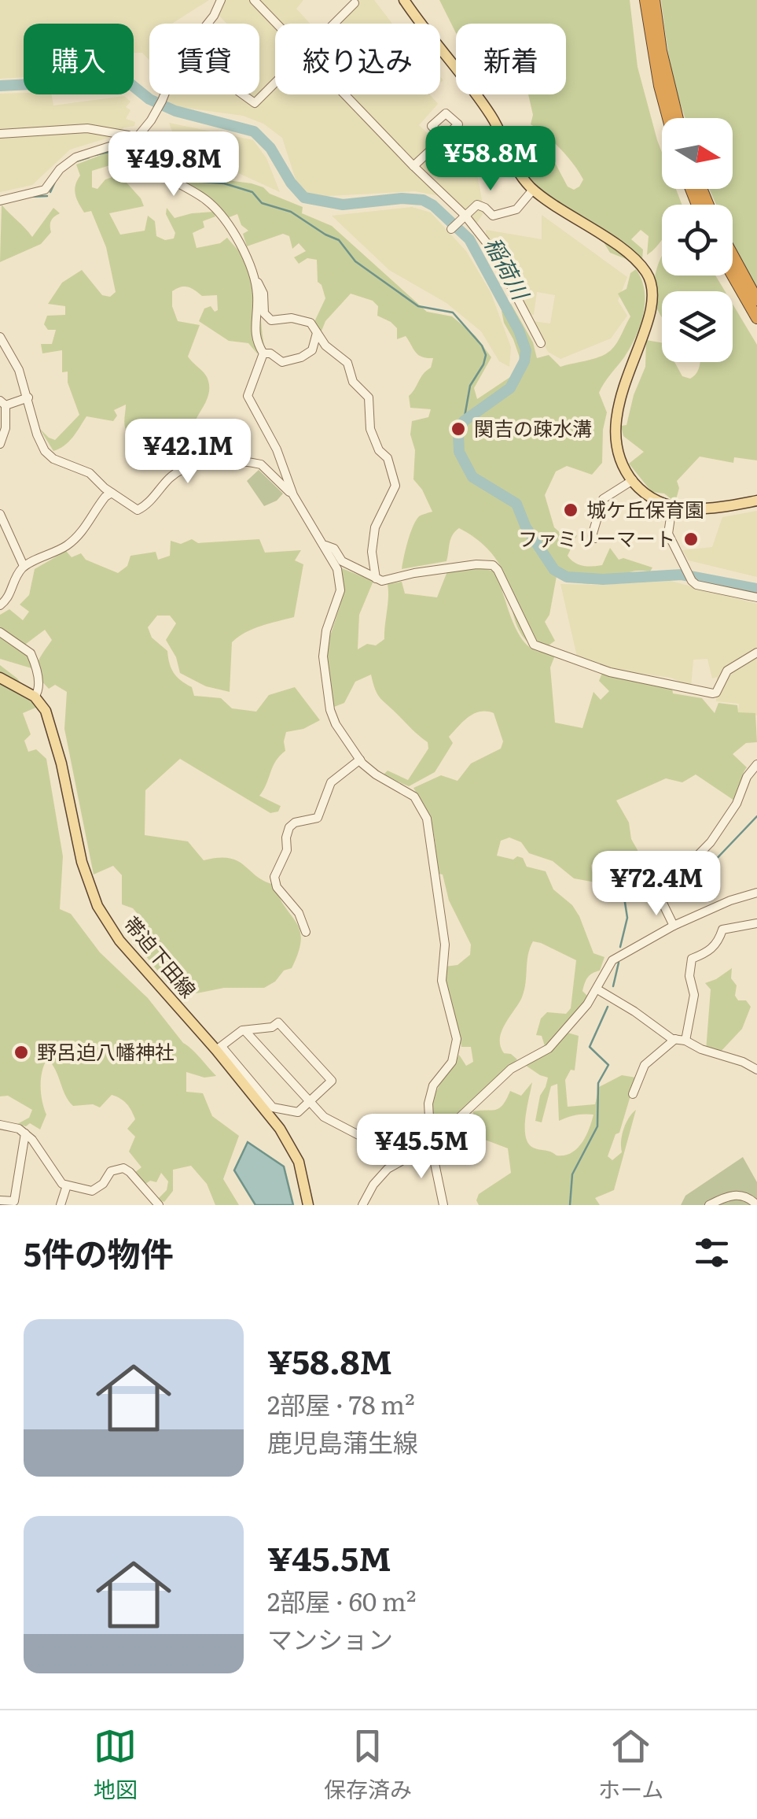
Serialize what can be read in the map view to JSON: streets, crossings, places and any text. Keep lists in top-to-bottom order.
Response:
{
  "streets": {
    "main road": ["帯迫下田線"]
  },
  "water": ["稲荷川"],
  "places": [
    "関吉の疎水溝",
    "城ケ丘保育園",
    "ファミリーマート",
    "野呂迫八幡神社"
  ],
  "north": "right",
  "page": {
    "chip": [
      "購入",
      "賃貸",
      "絞り込み",
      "新着"
    ],
    "price": [
      "¥58.8M",
      "¥49.8M",
      "¥42.1M",
      "¥72.4M",
      "¥45.5M"
    ],
    "heading": "5件の物件",
    "list": [
      {
        "name": "¥58.8M",
        "note": "2部屋 · 78 m² · 鹿児島蒲生線"
      },
      {
        "name": "¥45.5M",
        "note": "2部屋 · 60 m² · マンション"
      }
    ],
    "tabs": ["地図", "保存済み", "ホーム"]
  }
}
